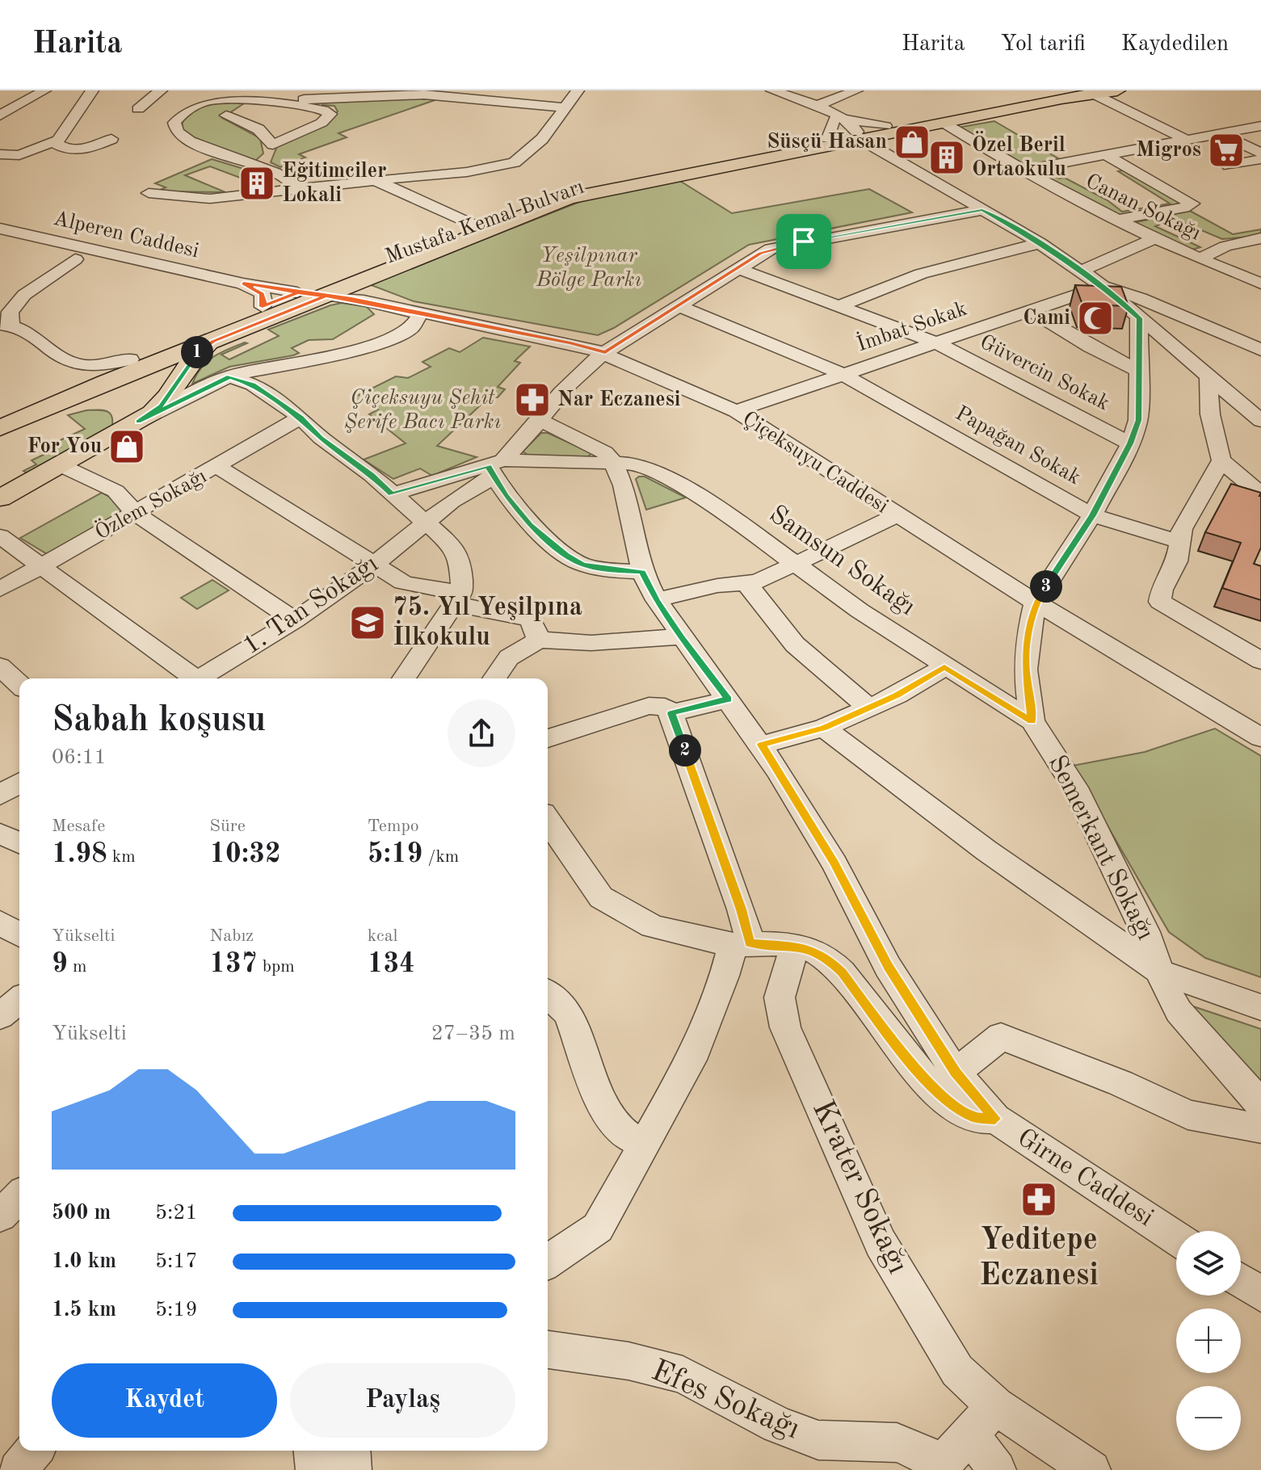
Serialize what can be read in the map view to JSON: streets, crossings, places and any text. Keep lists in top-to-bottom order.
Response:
{
  "streets": {
    "main road": ["Mustafa Kemal Bulvarı"],
    "street": [
      "Canan Sokağı",
      "Alperen Caddesi",
      "İmbat Sokak",
      "Güvercin Sokak",
      "Papağan Sokak",
      "Çiçeksuyu Caddesi",
      "Özlem Sokağı",
      "Samsun Sokağı",
      "1. Tan Sokağı",
      "Semerkant Sokağı",
      "Girne Caddesi",
      "Krater Sokağı",
      "Efes Sokağı"
    ]
  },
  "crossings": [
    ["Canan Sokağı", "Mustafa Kemal Bulvarı"],
    ["Mustafa Kemal Bulvarı", "Alperen Caddesi"],
    ["Mustafa Kemal Bulvarı", "Çiçeksuyu Caddesi"],
    ["İmbat Sokak", "Güvercin Sokak"],
    ["İmbat Sokak", "Papağan Sokak"],
    ["İmbat Sokak", "Çiçeksuyu Caddesi"],
    ["Güvercin Sokak", "Semerkant Sokağı"],
    ["Papağan Sokak", "Semerkant Sokağı"],
    ["Çiçeksuyu Caddesi", "Semerkant Sokağı"],
    ["Samsun Sokağı", "Semerkant Sokağı"],
    ["Samsun Sokağı", "Girne Caddesi"]
  ],
  "parks": ["Yeşilpınar Bölge Parkı", "Çiçeksuyu Şehit Şerife Bacı Parkı"],
  "places": {
    "shop": ["Süsçü Hasan", "For You"],
    "supermarket": ["Migros"],
    "building": ["Özel Beril Ortaokulu", "Eğitimciler Lokali"],
    "mosque": ["Cami"],
    "pharmacy": ["Nar Eczanesi", "Yeditepe Eczanesi"],
    "school or university": ["75. Yıl Yeşilpına İlkokulu"]
  },
  "page": {
    "header": "Harita",
    "nav": ["Harita", "Yol tarifi", "Kaydedilen"],
    "pins": ["1", "3", "2"],
    "heading": ["Sabah koşusu", "06:11"],
    "stats": [
      ["Mesafe", "1.98 km"],
      ["Süre", "10:32"],
      ["Tempo", "5:19 /km"],
      ["Yükselti", "9 m"],
      ["Nabız", "137 bpm"],
      ["kcal", "134"]
    ],
    "chart": ["Yükselti", "27–35 m"],
    "list": [
      {
        "name": "500 m",
        "note": "5:21"
      },
      {
        "name": "1.0 km",
        "note": "5:17"
      },
      {
        "name": "1.5 km",
        "note": "5:19"
      }
    ],
    "map_buttons": ["+", "−"],
    "buttons": ["Kaydet", "Paylaş"]
  }
}
